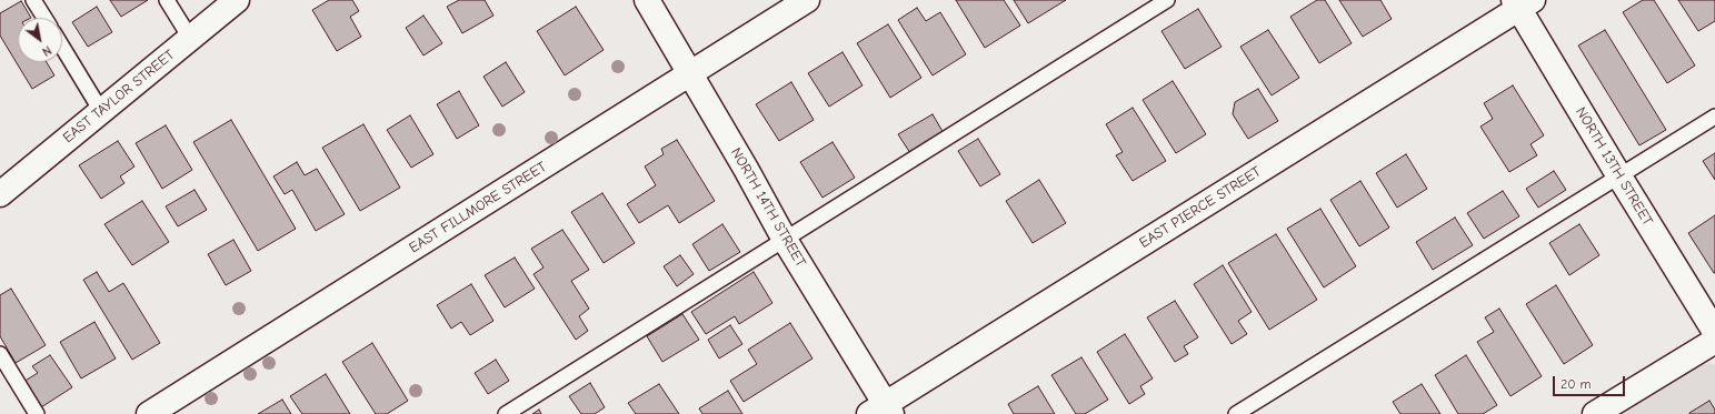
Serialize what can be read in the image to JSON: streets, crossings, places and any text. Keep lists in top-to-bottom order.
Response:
{
  "streets": {
    "street": [
      "EAST TAYLOR STREET",
      "NORTH 13TH STREET",
      "EAST FILLMORE STREET",
      "NORTH 14TH STREET",
      "EAST PIERCE STREET"
    ]
  },
  "crossings": [
    ["NORTH 13TH STREET", "EAST PIERCE STREET"],
    ["EAST FILLMORE STREET", "NORTH 14TH STREET"],
    ["NORTH 14TH STREET", "EAST PIERCE STREET"]
  ],
  "scale_bar": "20 m",
  "north": "bottom right"
}
